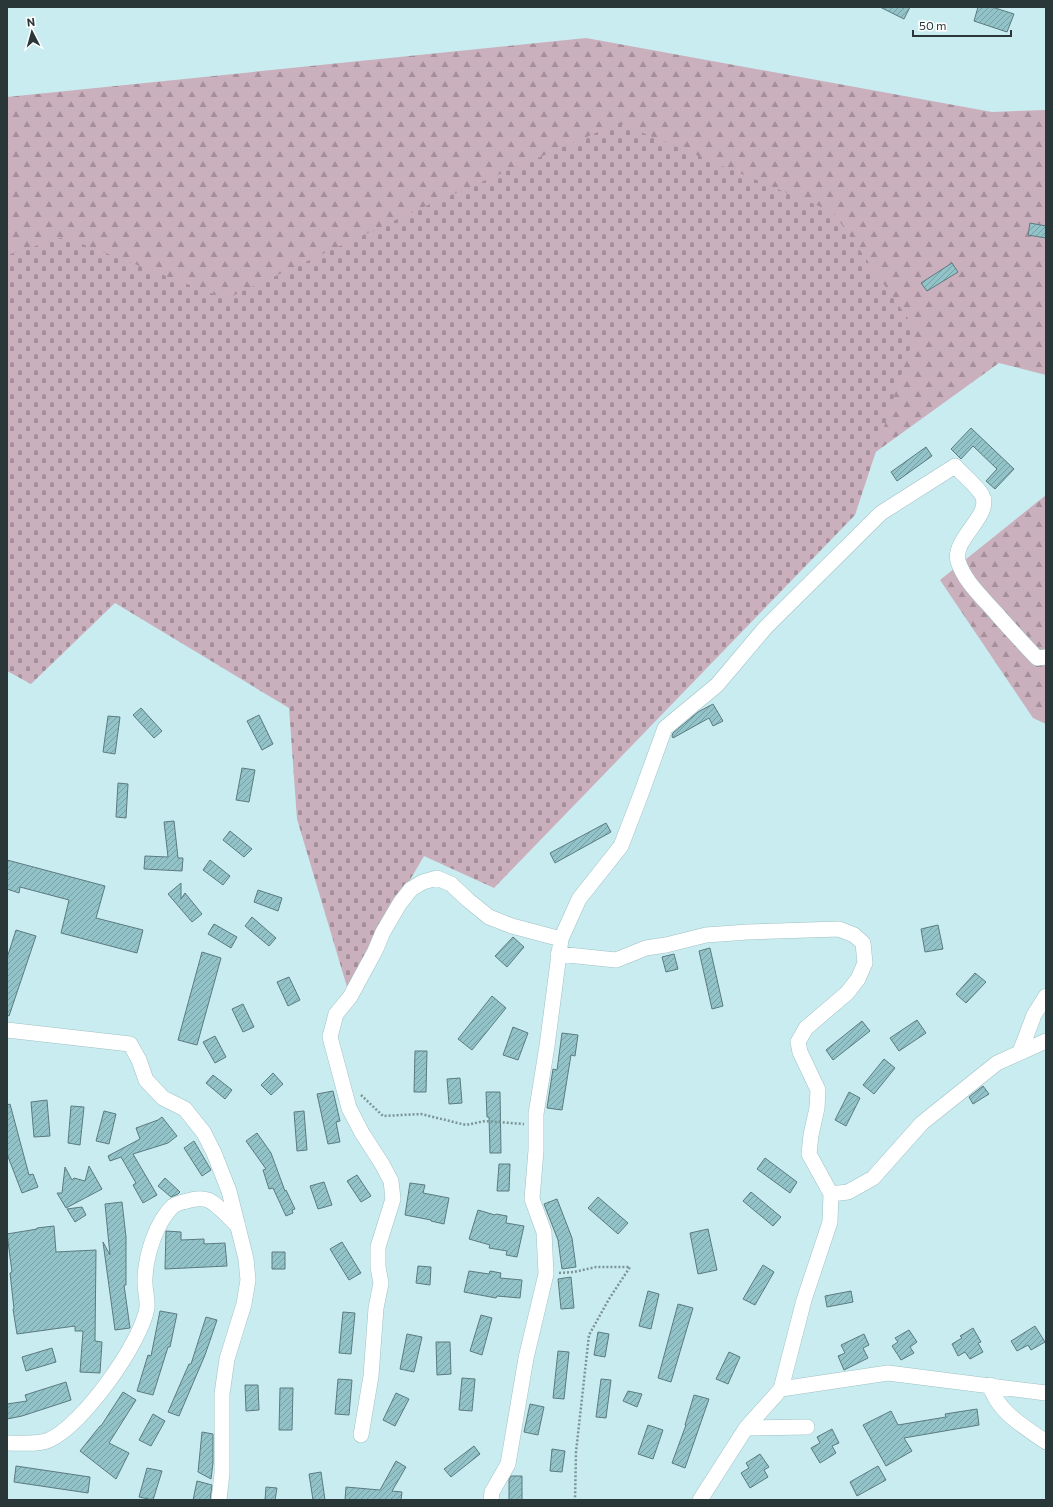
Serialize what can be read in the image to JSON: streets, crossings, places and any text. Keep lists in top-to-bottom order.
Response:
{
  "scale_bar": "50 m",
  "north": "top"
}
